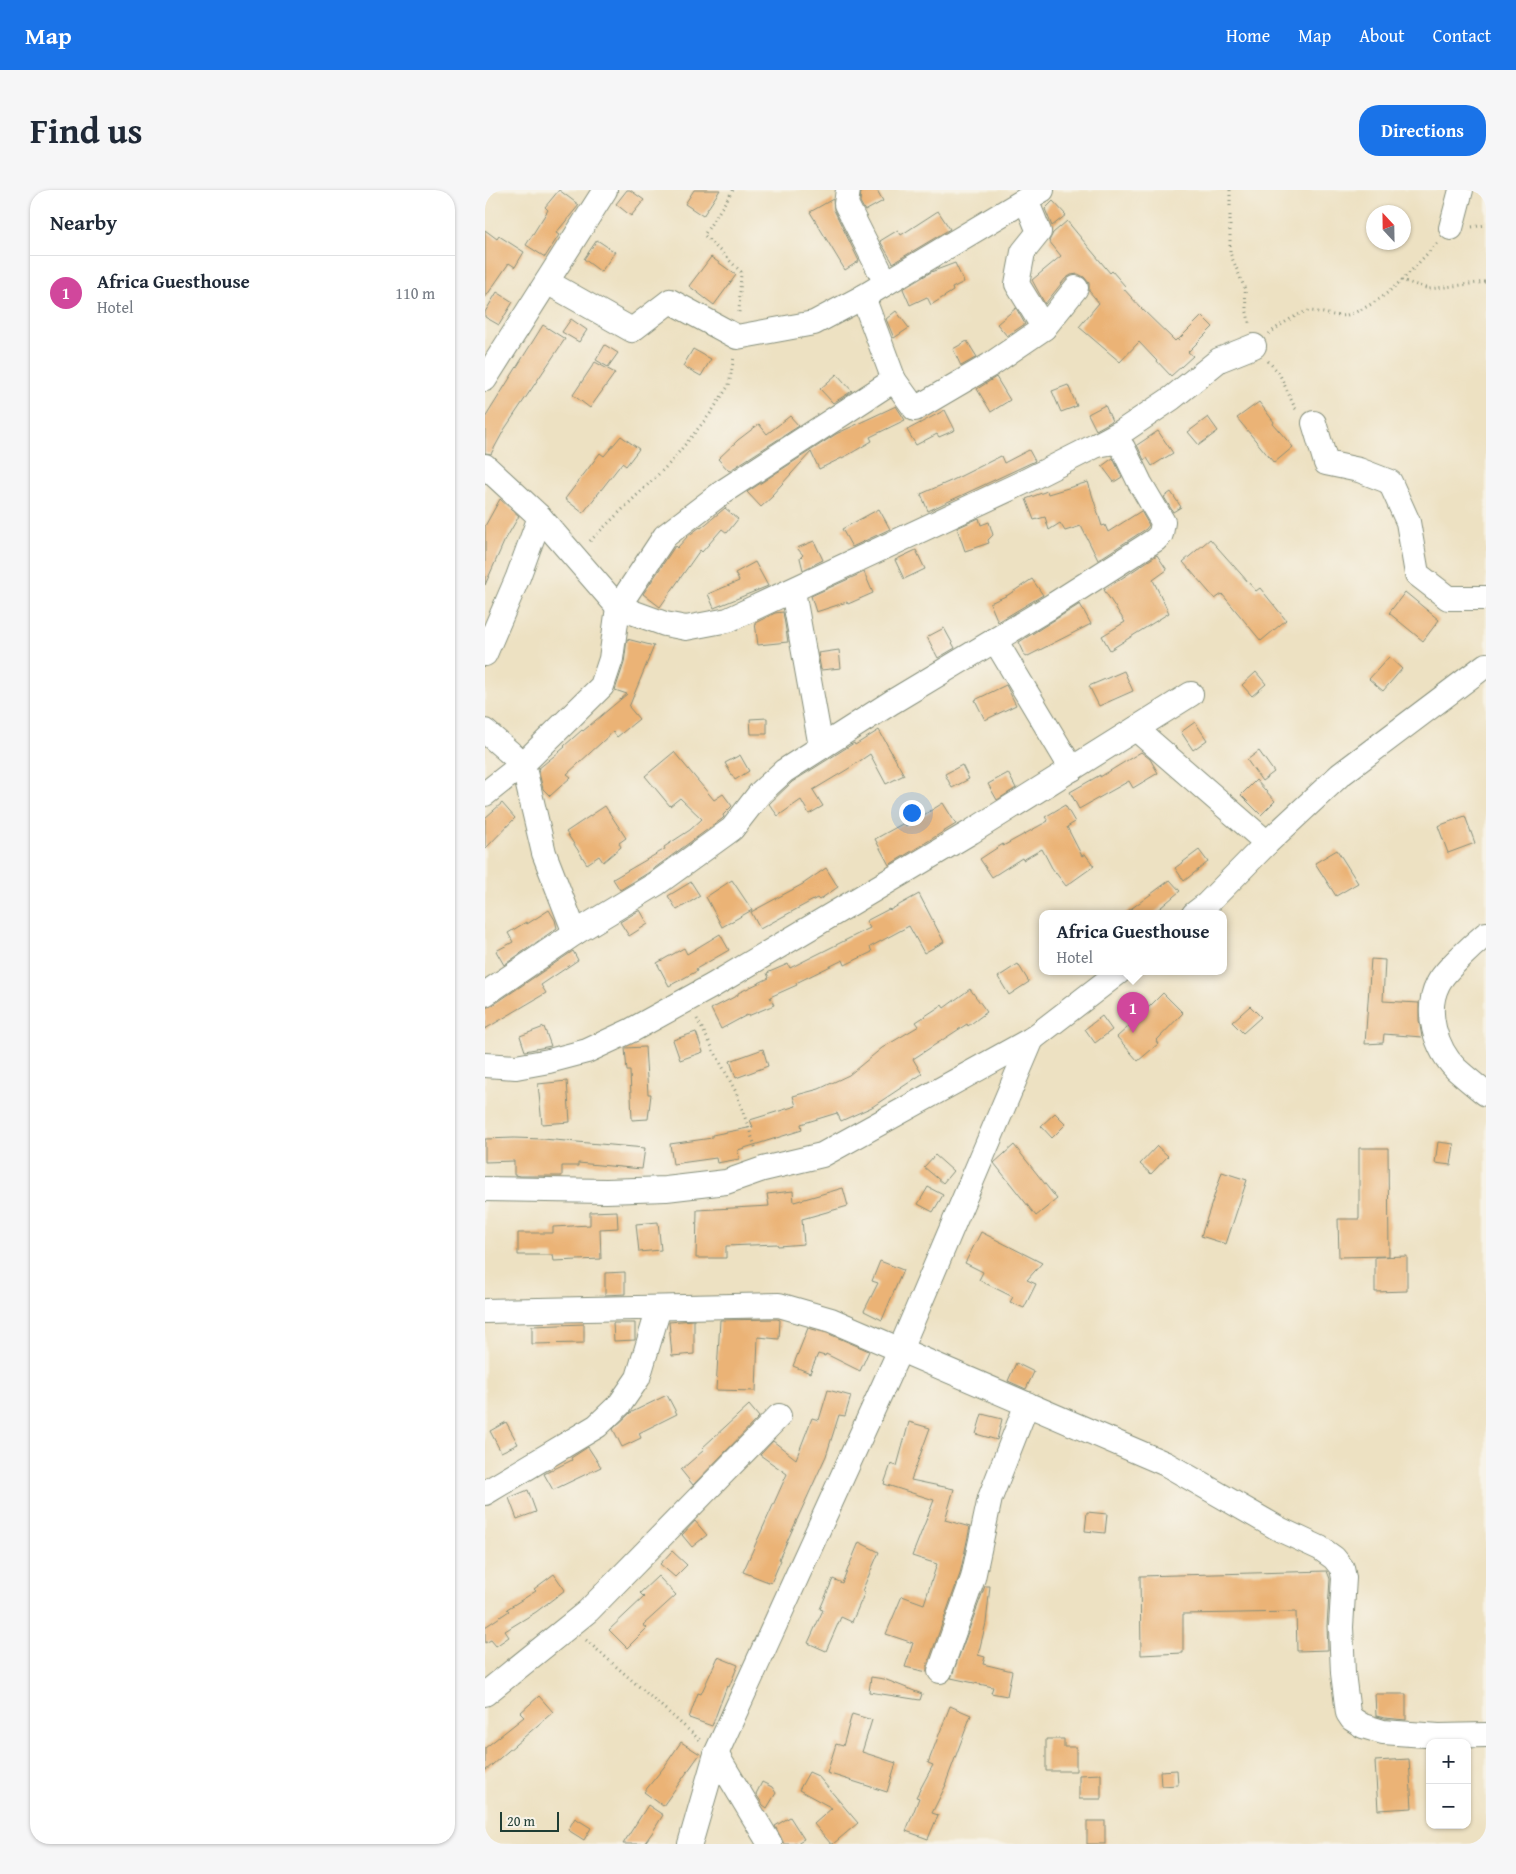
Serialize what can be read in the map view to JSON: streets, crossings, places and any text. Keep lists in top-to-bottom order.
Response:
{
  "scale_bar": "20 m",
  "north": "top",
  "page": {
    "header": "Map",
    "nav": [
      "Home",
      "Map",
      "About",
      "Contact"
    ],
    "title": "Find us",
    "buttons": "Directions",
    "heading": "Nearby",
    "list": [
      {
        "mark": "1",
        "name": "Africa Guesthouse",
        "note": "Hotel",
        "value": "110 m"
      }
    ],
    "popup": ["Africa Guesthouse", "Hotel"],
    "pins": "1",
    "map_buttons": ["+", "−"],
    "scale": "20 m"
  }
}
